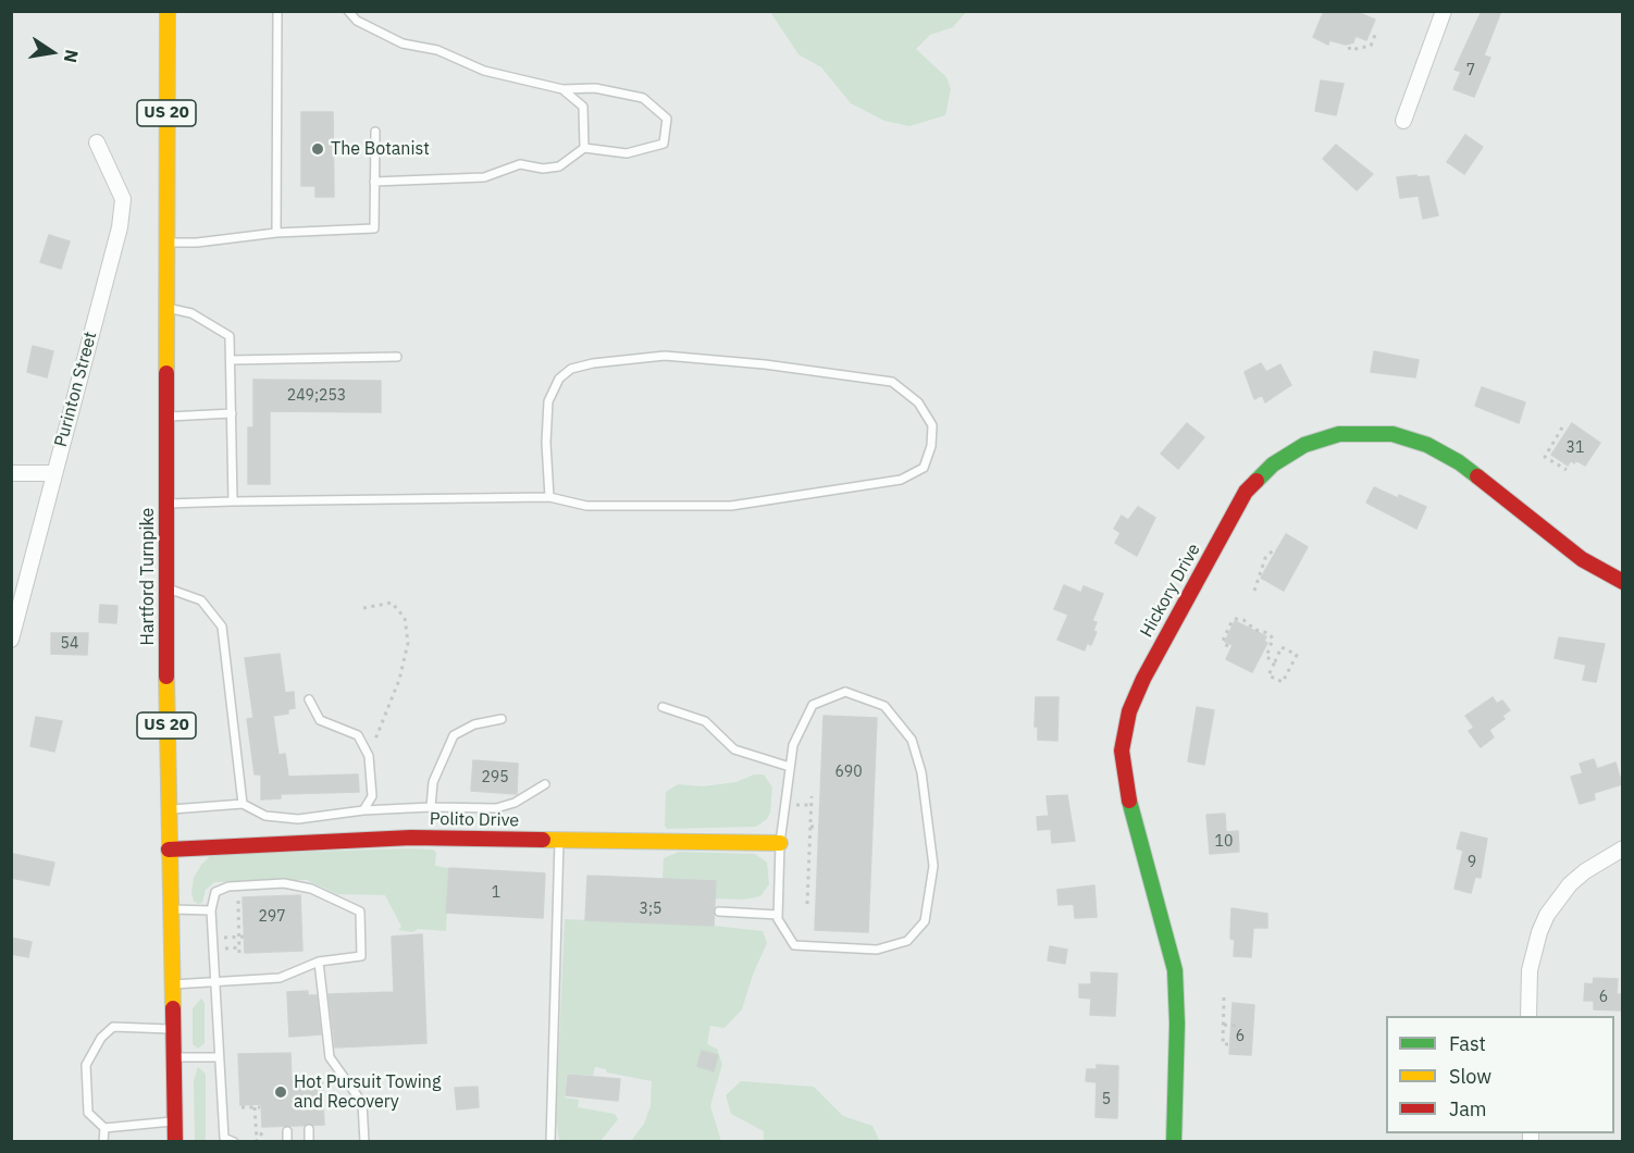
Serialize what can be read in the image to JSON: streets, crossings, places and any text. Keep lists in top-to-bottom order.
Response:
{
  "streets": {
    "street": [
      "US 20",
      "Purinton Street",
      "Hartford Turnpike",
      "Hickory Drive",
      "Polito Drive"
    ]
  },
  "crossings": [
    ["Hartford Turnpike", "Polito Drive"]
  ],
  "places": ["The Botanist", "Hot Pursuit Towing and Recovery"],
  "house_numbers": [
    "7",
    "249;253",
    "31",
    "54",
    "690",
    "295",
    "10",
    "9",
    "1",
    "3;5",
    "297",
    "6",
    "6",
    "5"
  ],
  "legend": ["Fast", "Slow", "Jam"],
  "north": "right"
}
